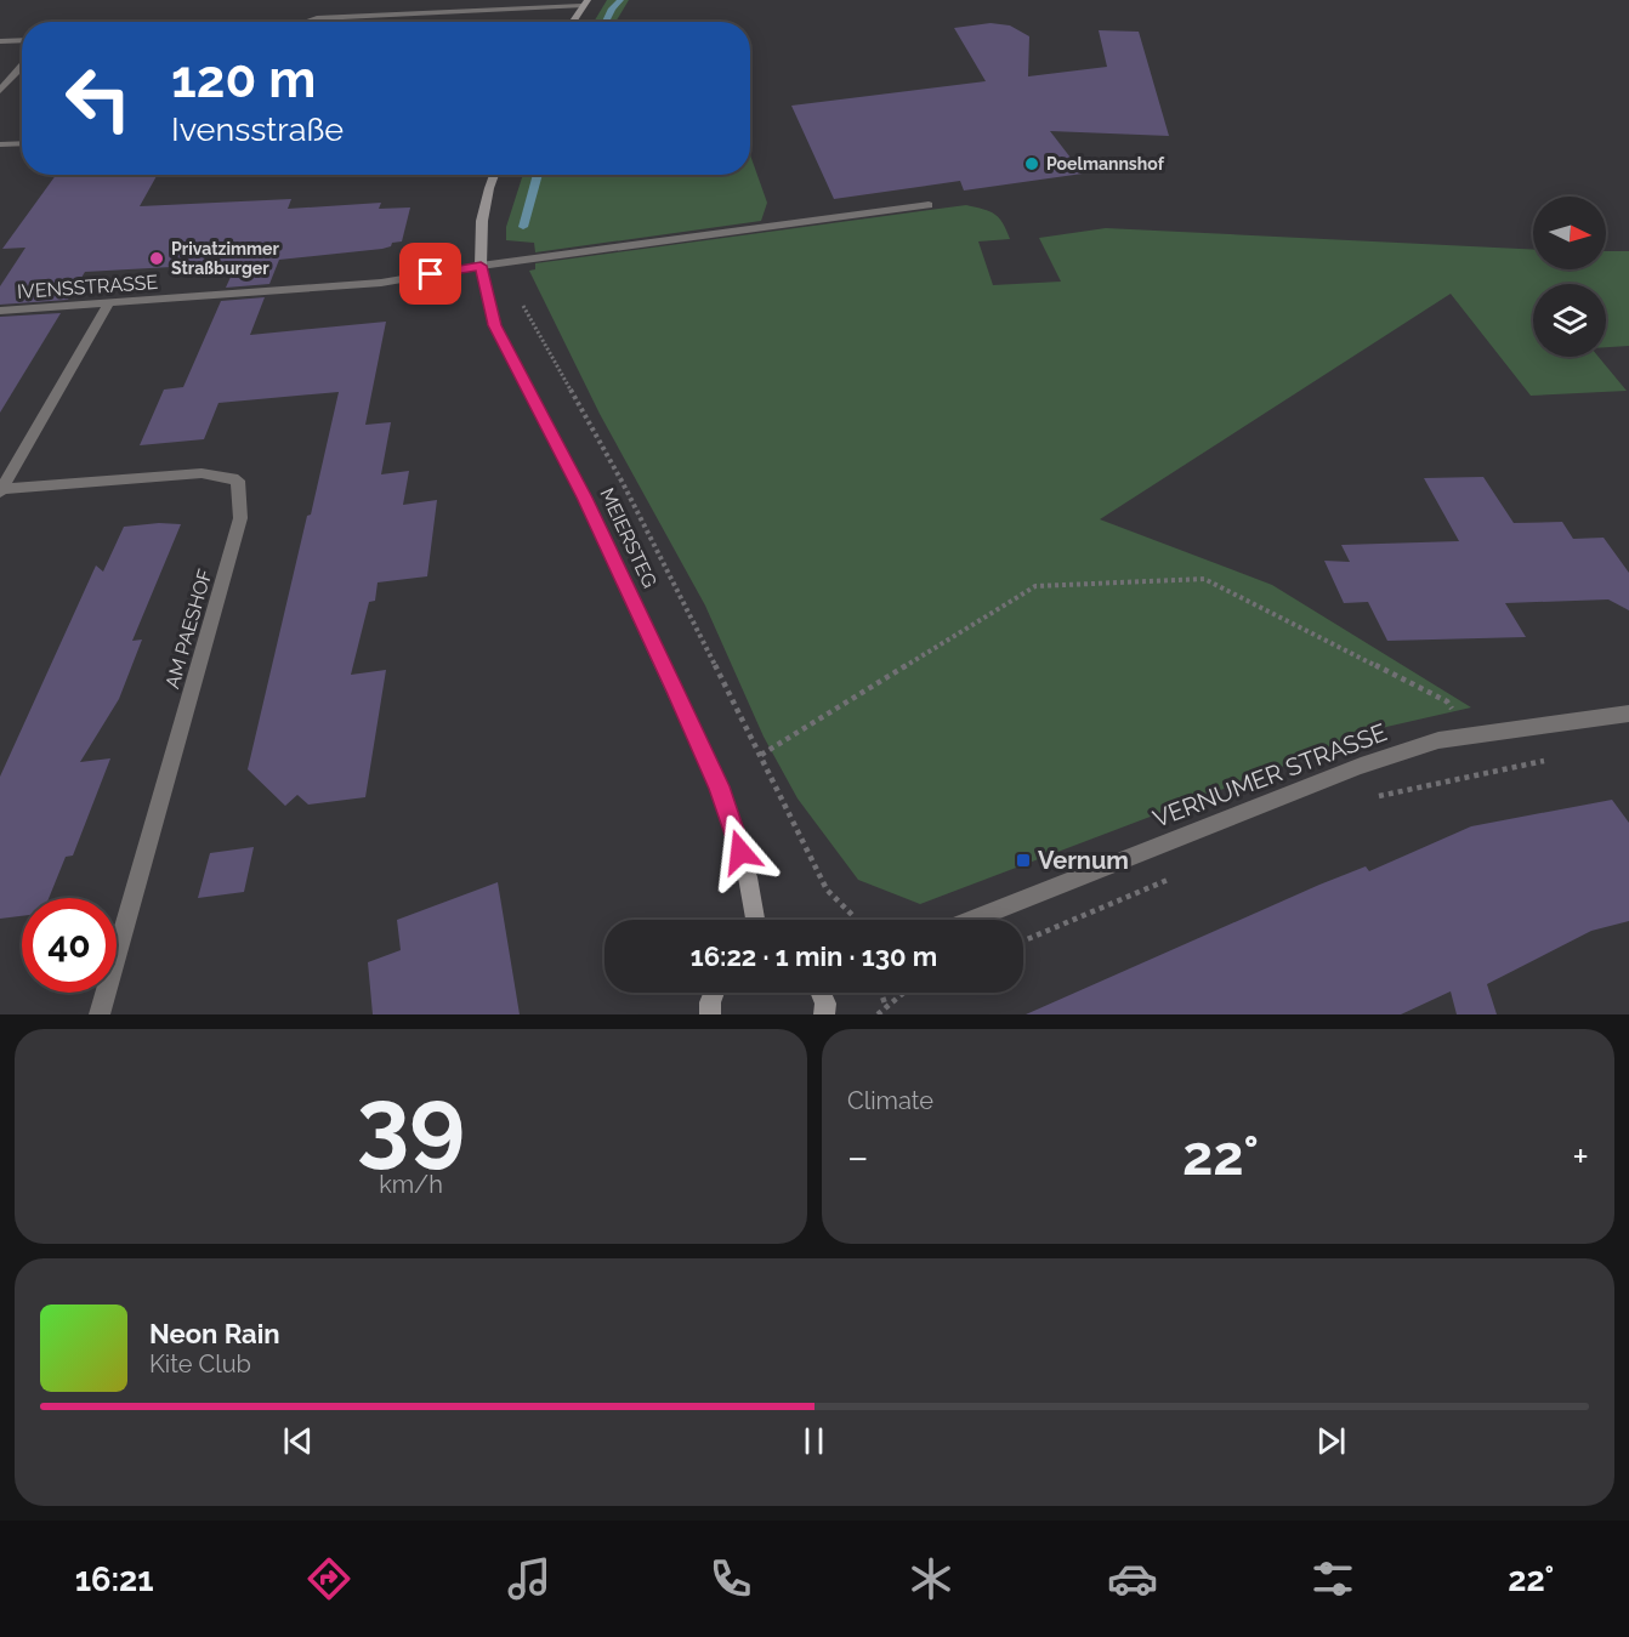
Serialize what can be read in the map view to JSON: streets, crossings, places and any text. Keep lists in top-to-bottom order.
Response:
{
  "streets": {
    "street": [
      "IVENSSTRASSE",
      "MEIERSTEG",
      "AM PAESHOF",
      "VERNUMER STRASSE"
    ]
  },
  "crossings": [
    ["IVENSSTRASSE", "MEIERSTEG"]
  ],
  "places": {
    "other": ["Poelmannshof", "Privatzimmer Straßburger"],
    "transit": ["Vernum"]
  },
  "north": "right",
  "page": {
    "turn": ["120 m", "Ivensstraße"],
    "limit": "40",
    "trip": "16:22 · 1 min · 130 m",
    "tile": [
      ["39", "km/h"],
      "Climate"
    ],
    "heat": ["−", "22°", "+"],
    "song": ["Neon Rain", "Kite Club"],
    "tabs": ["16:21", "22°"]
  }
}
